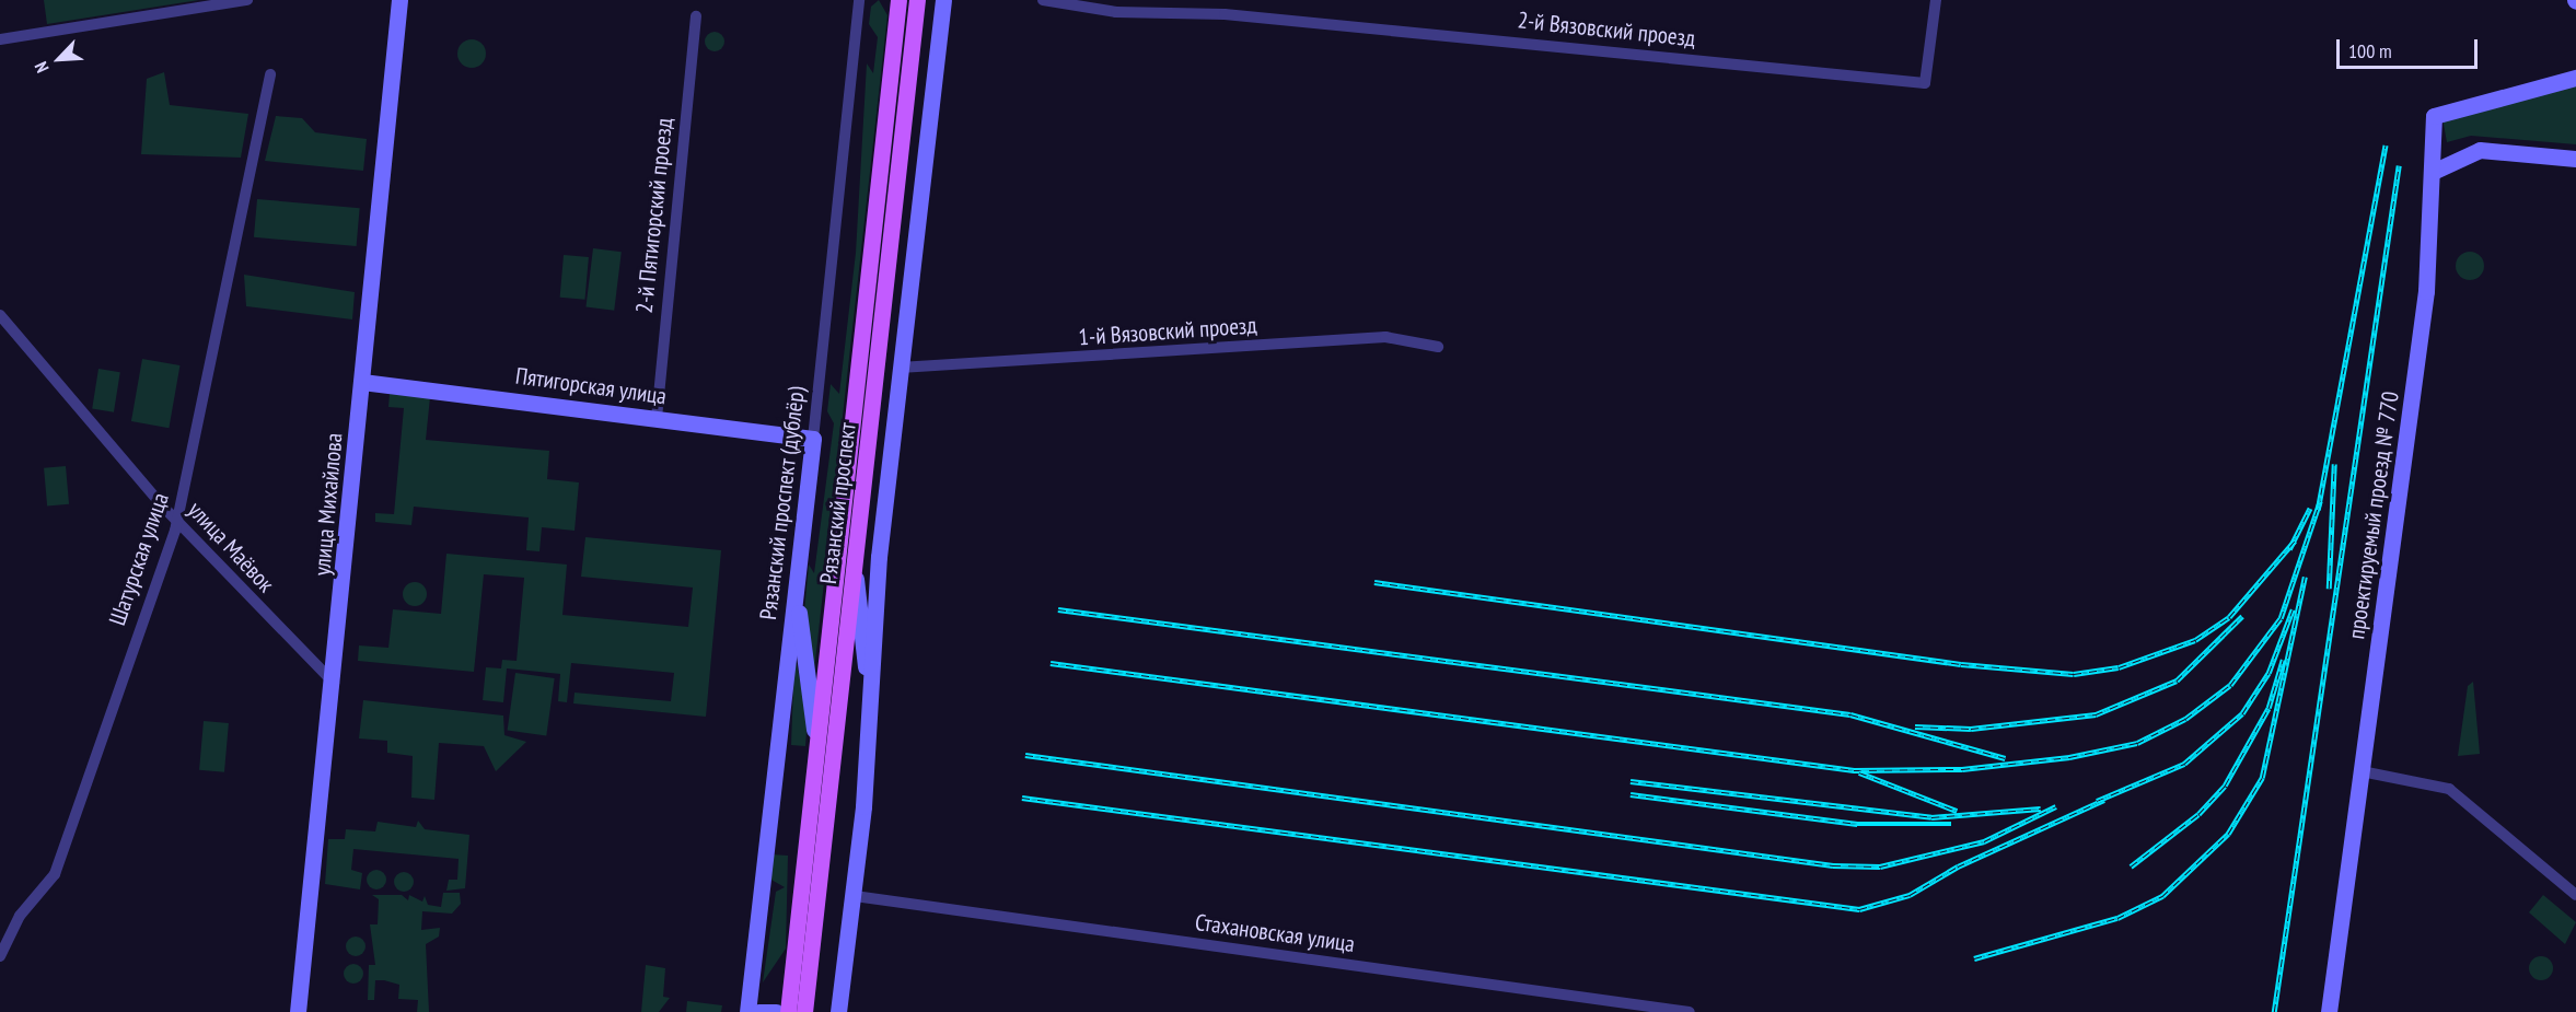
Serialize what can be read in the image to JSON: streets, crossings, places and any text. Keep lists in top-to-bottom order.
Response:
{
  "streets": {
    "main road": ["Рязанский проспект"],
    "street": [
      "2-й Вязовский проезд",
      "2-й Пятигорский проезд",
      "1-й Вязовский проезд",
      "Пятигорская улица",
      "Рязанский проспект (дублёр)",
      "улица Михайлова",
      "проектируемый проезд № 770",
      "улица Маёвок",
      "Шатурская улица",
      "Стахановская улица"
    ]
  },
  "crossings": [
    ["2-й Пятигорский проезд", "Пятигорская улица"],
    ["Пятигорская улица", "Рязанский проспект (дублёр)"],
    ["Пятигорская улица", "улица Михайлова"],
    ["улица Михайлова", "улица Маёвок"],
    ["улица Маёвок", "Шатурская улица"]
  ],
  "scale_bar": "100 m",
  "north": "bottom left"
}
